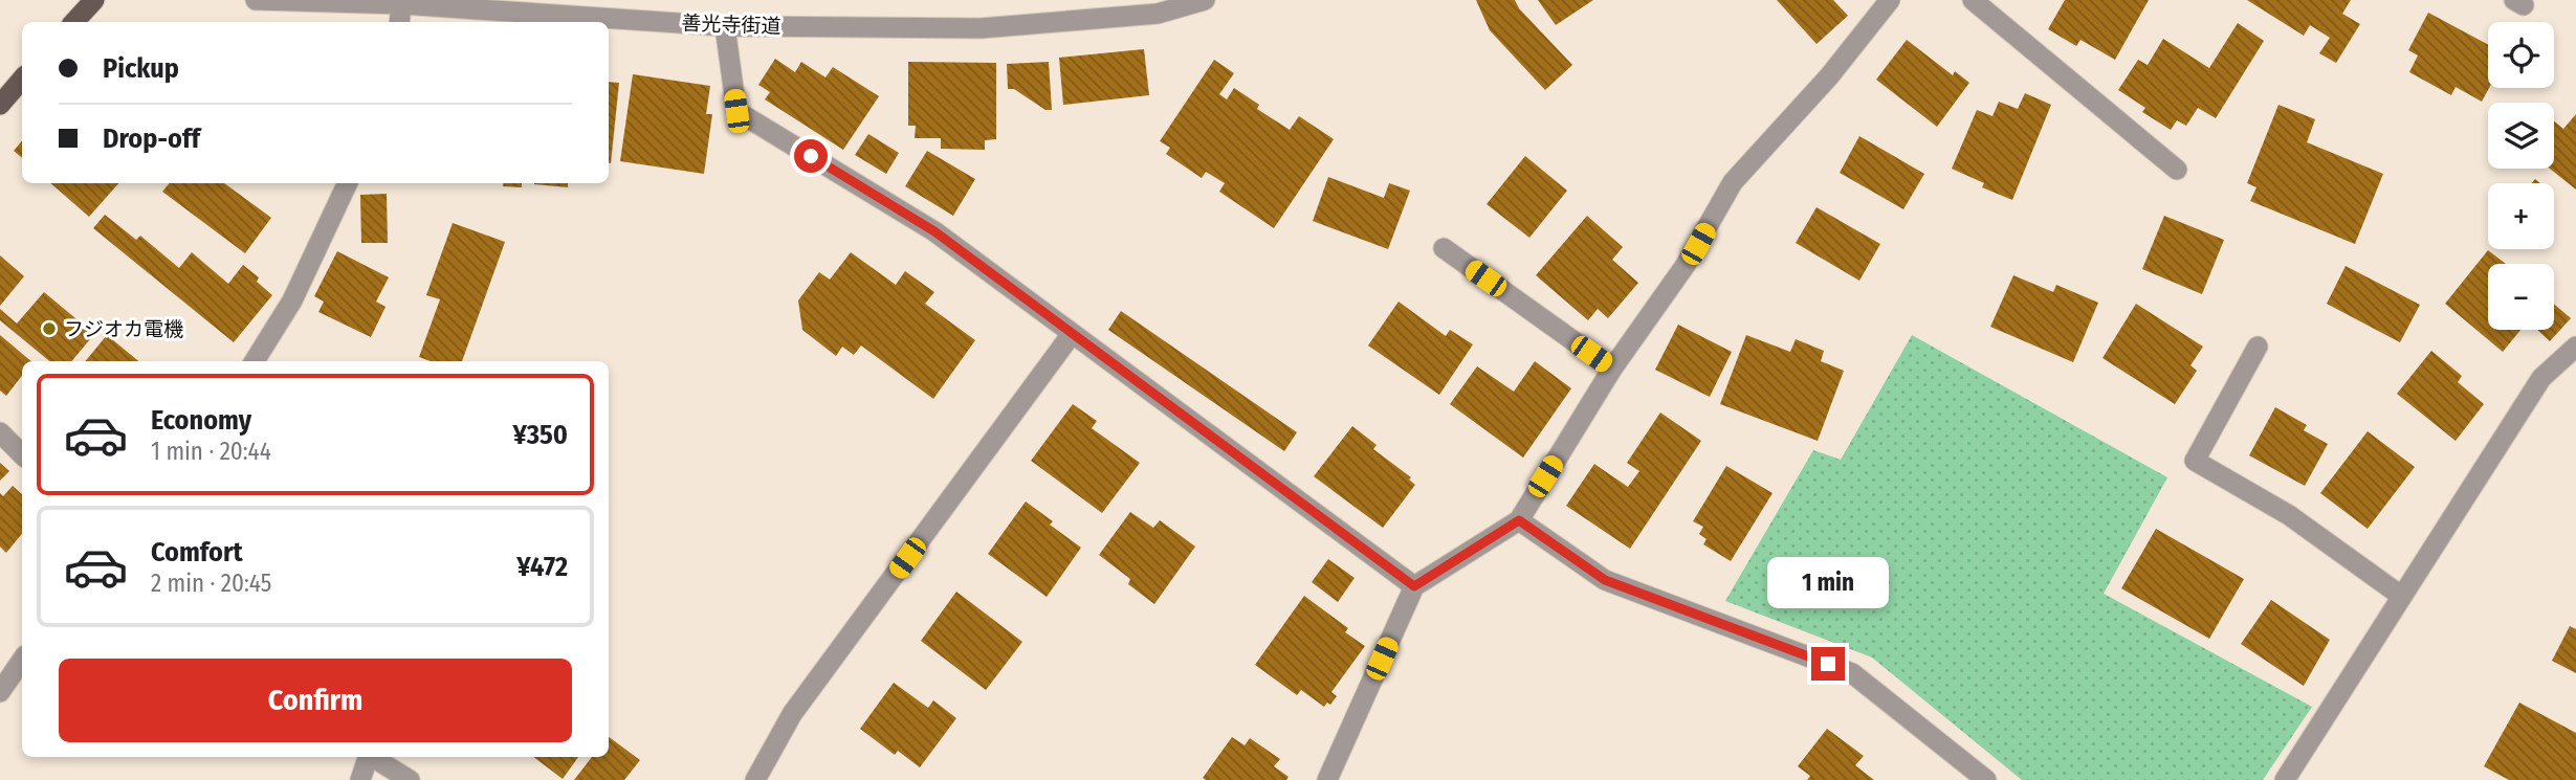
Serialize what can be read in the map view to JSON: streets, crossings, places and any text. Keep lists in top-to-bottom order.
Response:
{
  "streets": {
    "street": ["善光寺街道"]
  },
  "places": ["フジオカ電機"],
  "page": {
    "map_buttons": ["+", "−"],
    "banner": ["Pickup", "Drop-off"],
    "list": [
      {
        "name": "Economy",
        "note": "1 min · 20:44",
        "value": "¥350"
      },
      {
        "name": "Comfort",
        "note": "2 min · 20:45",
        "value": "¥472"
      }
    ],
    "bubble": "1 min",
    "buttons": "Confirm"
  }
}
